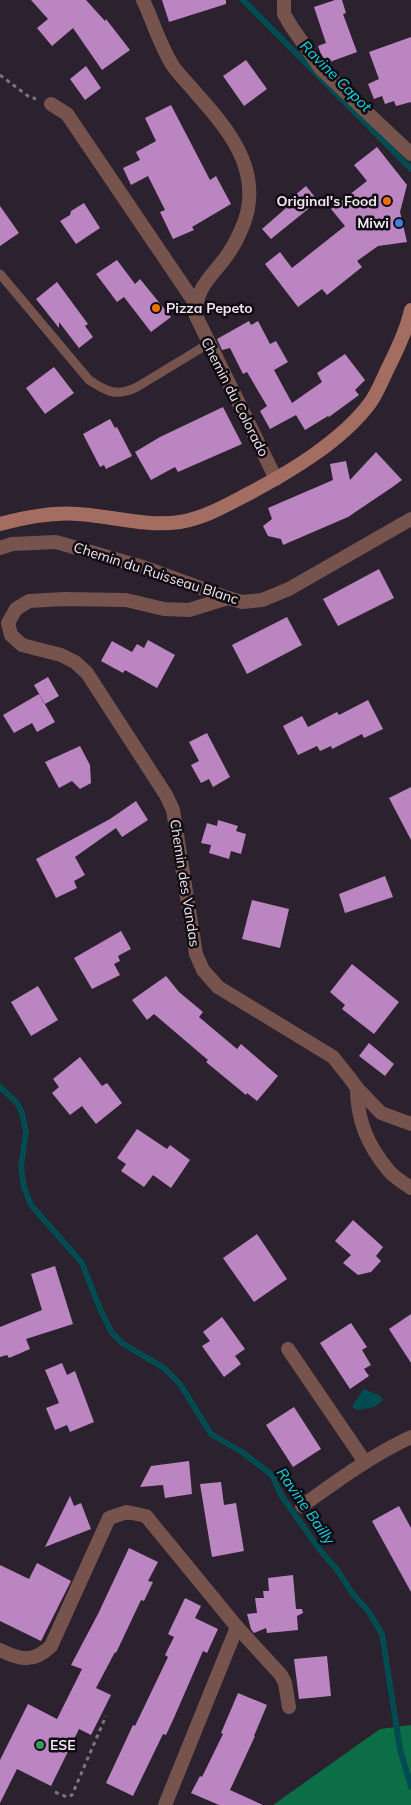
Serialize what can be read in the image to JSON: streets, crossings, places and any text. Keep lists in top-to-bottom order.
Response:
{
  "streets": {
    "street": ["Chemin du Colorado", "Chemin du Ruisseau Blanc", "Chemin des Vandas"]
  },
  "crossings": [
    ["Chemin du Ruisseau Blanc", "Chemin des Vandas"]
  ],
  "water": ["Ravine Capot", "Ravine Bailly"],
  "places": [
    "Original's Food",
    "Miwi",
    "Pizza Pepeto",
    "ESE"
  ]
}
